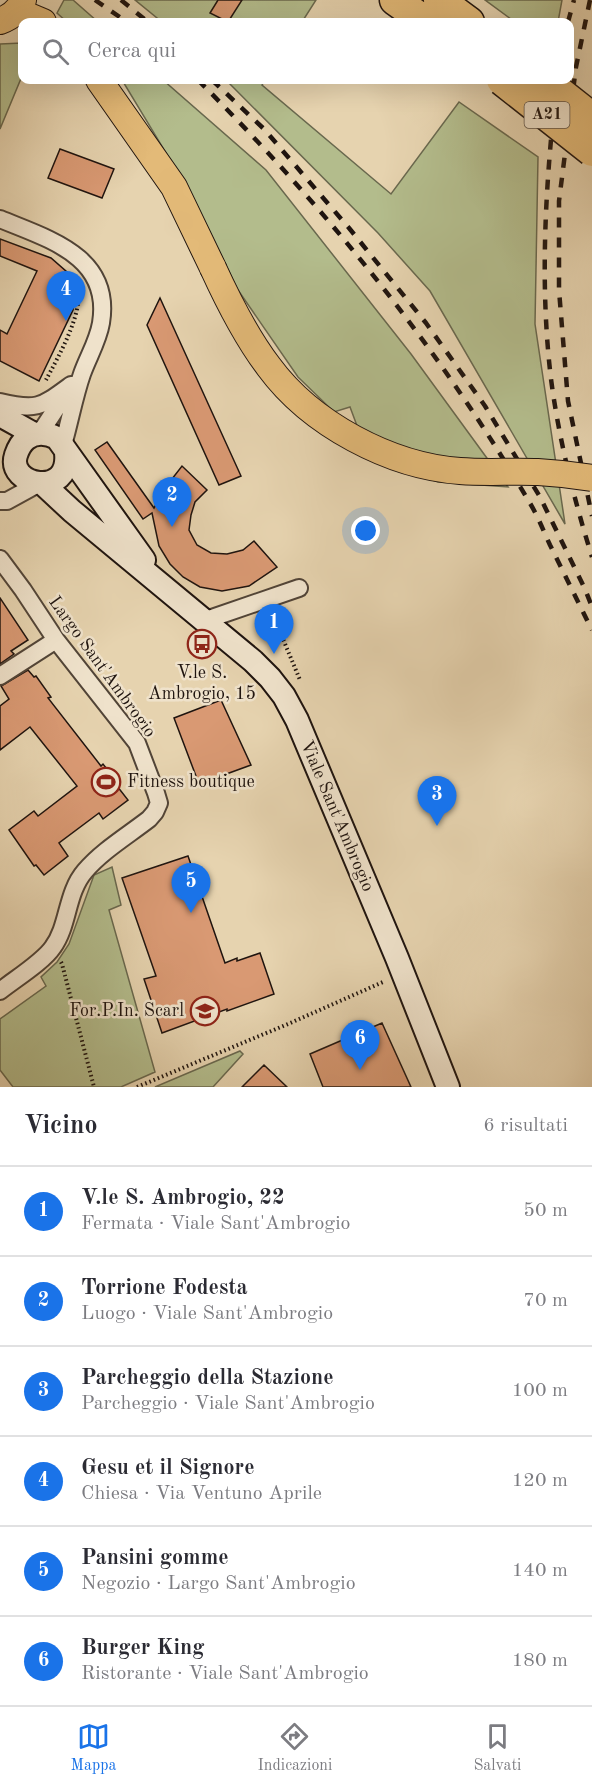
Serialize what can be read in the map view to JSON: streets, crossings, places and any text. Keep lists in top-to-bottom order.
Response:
{
  "streets": {
    "highway": ["A21"],
    "main road": ["Viale Sant'Ambrogio"],
    "street": ["Largo Sant'Ambrogio"]
  },
  "places": {
    "bus stop": ["V.le S. Ambrogio, 15"],
    "sports": ["Fitness boutique"],
    "school or university": ["For.P.In. Scarl"]
  },
  "page": {
    "search": "Cerca qui",
    "pins": [
      "4",
      "2",
      "1",
      "3",
      "5",
      "6"
    ],
    "heading": ["Vicino", "6 risultati"],
    "list": [
      {
        "mark": "1",
        "name": "V.le S. Ambrogio, 22",
        "note": "Fermata · Viale Sant'Ambrogio",
        "value": "50 m"
      },
      {
        "mark": "2",
        "name": "Torrione Fodesta",
        "note": "Luogo · Viale Sant'Ambrogio",
        "value": "70 m"
      },
      {
        "mark": "3",
        "name": "Parcheggio della Stazione",
        "note": "Parcheggio · Viale Sant'Ambrogio",
        "value": "100 m"
      },
      {
        "mark": "4",
        "name": "Gesu et il Signore",
        "note": "Chiesa · Via Ventuno Aprile",
        "value": "120 m"
      },
      {
        "mark": "5",
        "name": "Pansini gomme",
        "note": "Negozio · Largo Sant'Ambrogio",
        "value": "140 m"
      },
      {
        "mark": "6",
        "name": "Burger King",
        "note": "Ristorante · Viale Sant'Ambrogio",
        "value": "180 m"
      }
    ],
    "nav": ["Mappa", "Indicazioni", "Salvati"]
  }
}
